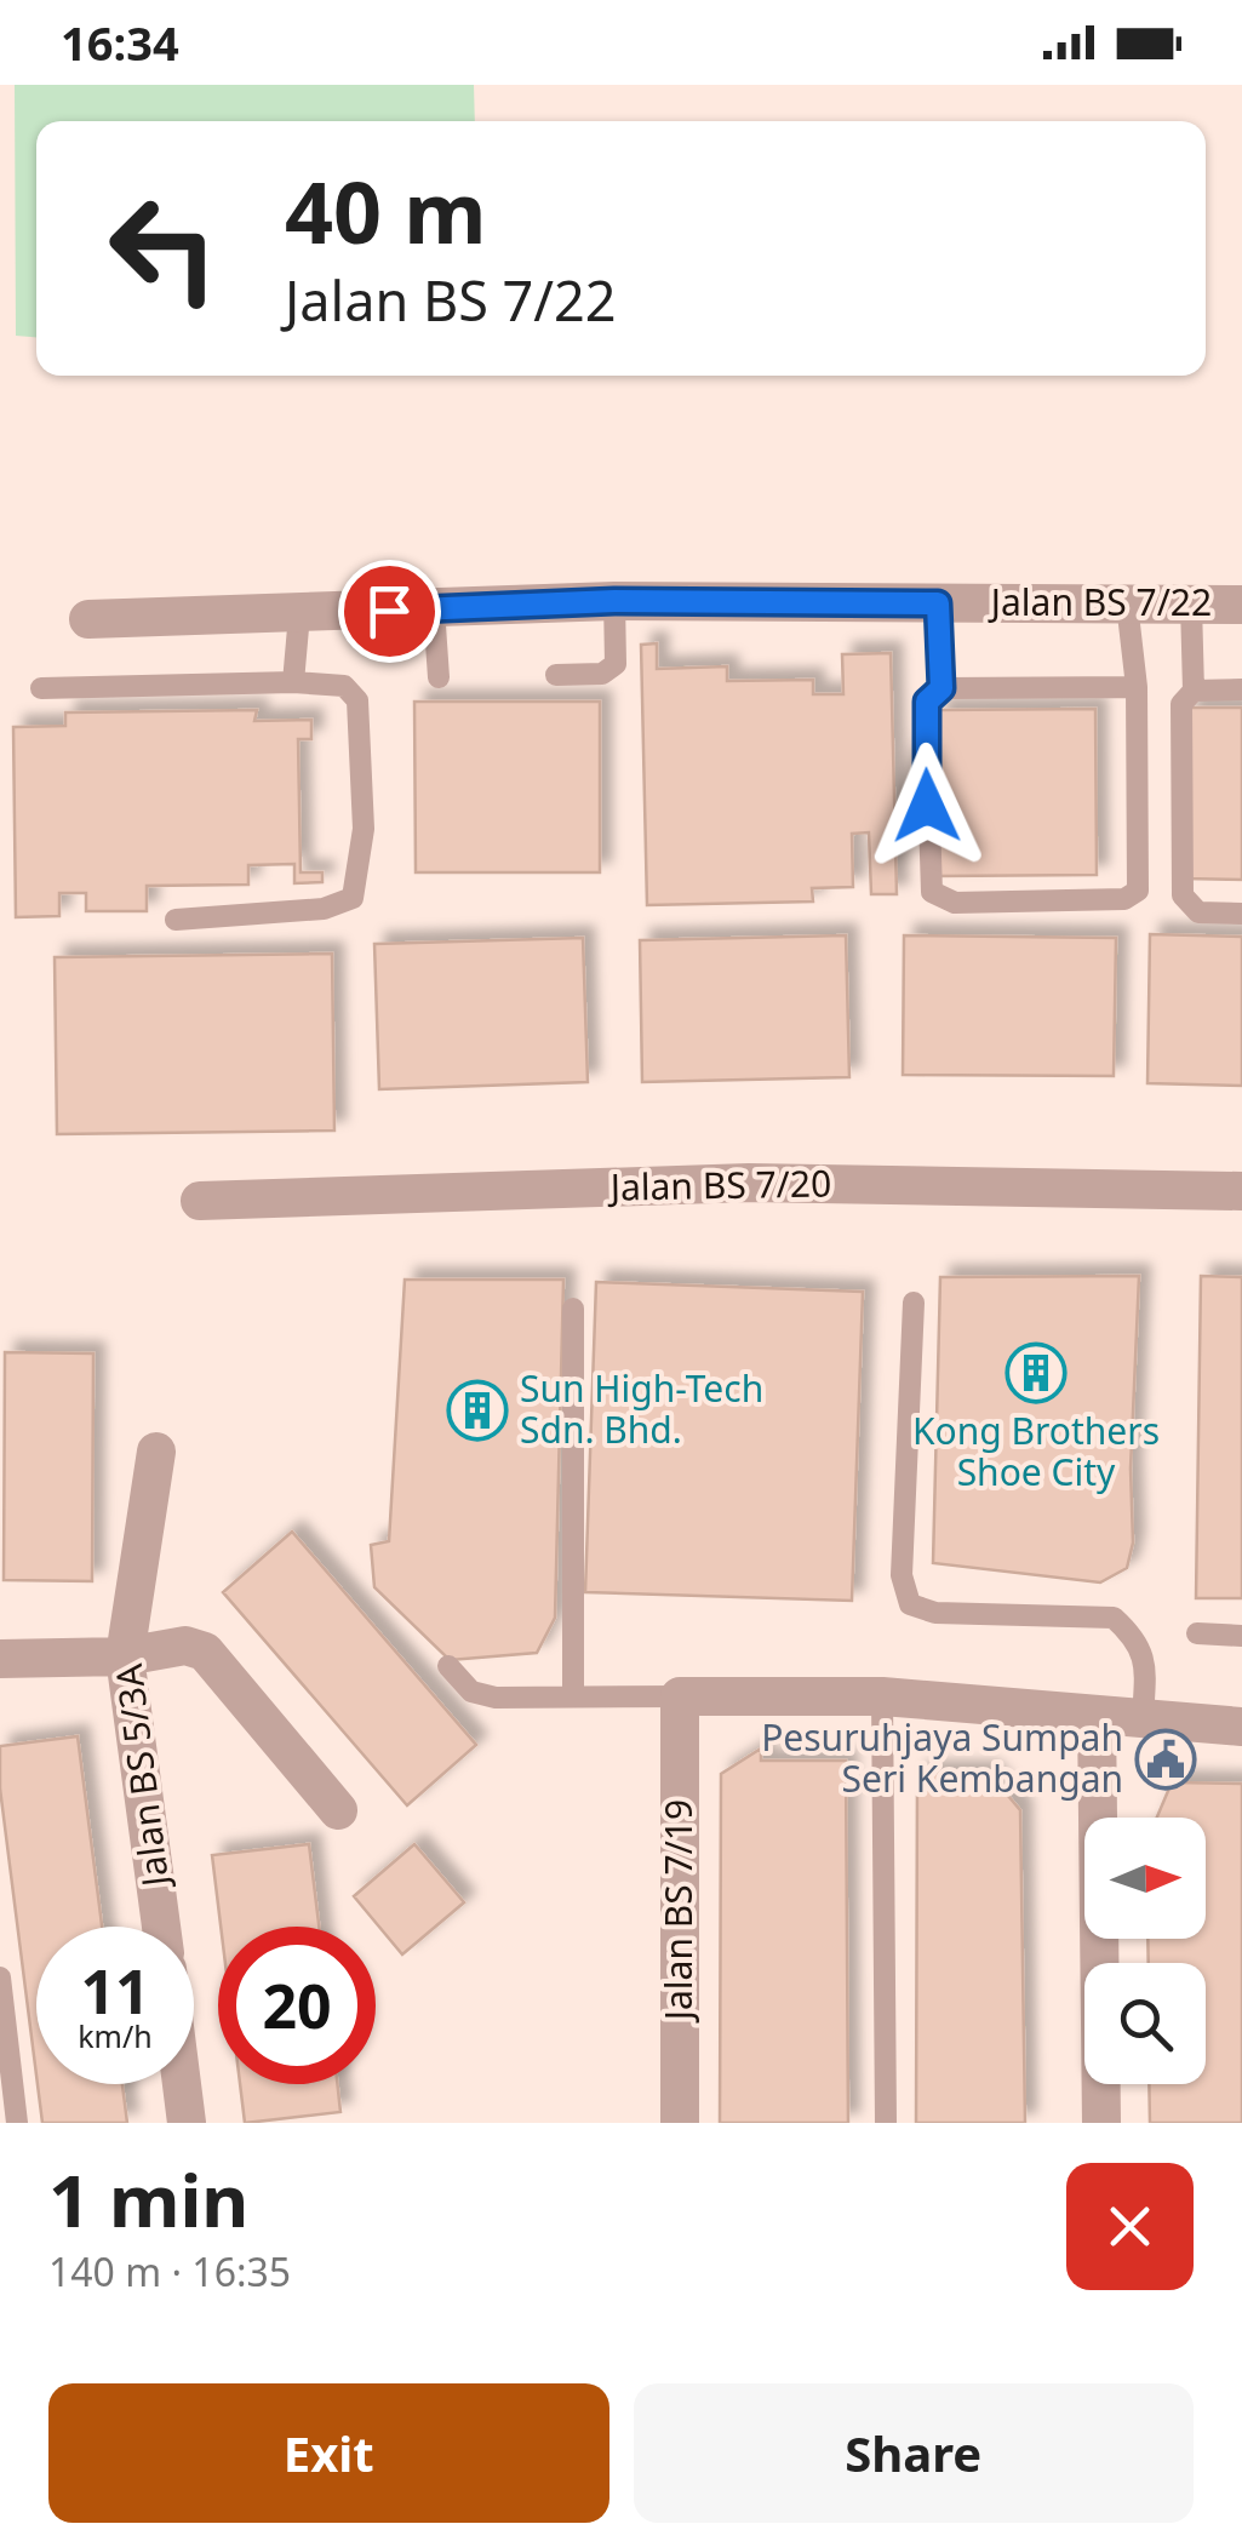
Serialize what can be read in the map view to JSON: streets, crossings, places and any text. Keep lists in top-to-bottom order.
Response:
{
  "streets": {
    "street": [
      "Jalan BS 7/22",
      "Jalan BS 7/20",
      "Jalan BS 5/3A",
      "Jalan BS 7/19"
    ]
  },
  "places": {
    "building": ["Kong Brothers Shoe City", "Sun High-Tech Sdn. Bhd."],
    "public building": ["Pesuruhjaya Sumpah Seri Kembangan"]
  },
  "north": "right",
  "page": {
    "status": "16:34",
    "turn": ["40 m", "Jalan BS 7/22"],
    "speed": "11 km/h",
    "limit": "20",
    "heading": ["1 min", "140 m · 16:35"],
    "buttons": ["Exit", "Share"]
  }
}
